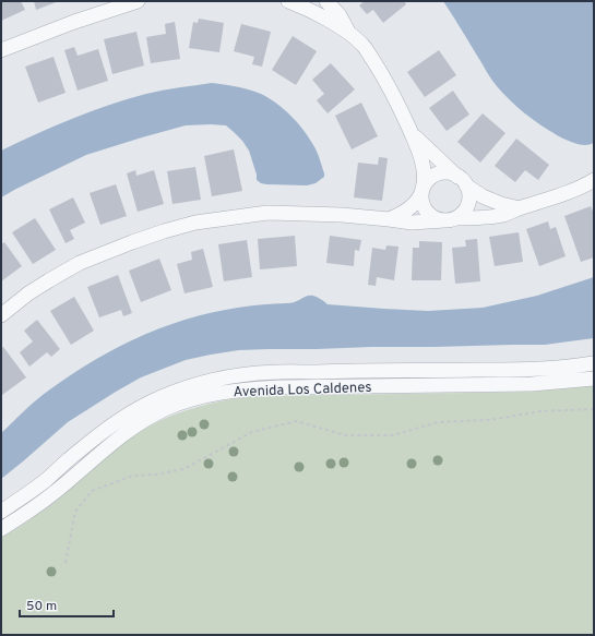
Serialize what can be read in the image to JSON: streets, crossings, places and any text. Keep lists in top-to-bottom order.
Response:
{
  "streets": {
    "street": ["Avenida Los Caldenes"]
  },
  "scale_bar": "50 m"
}
